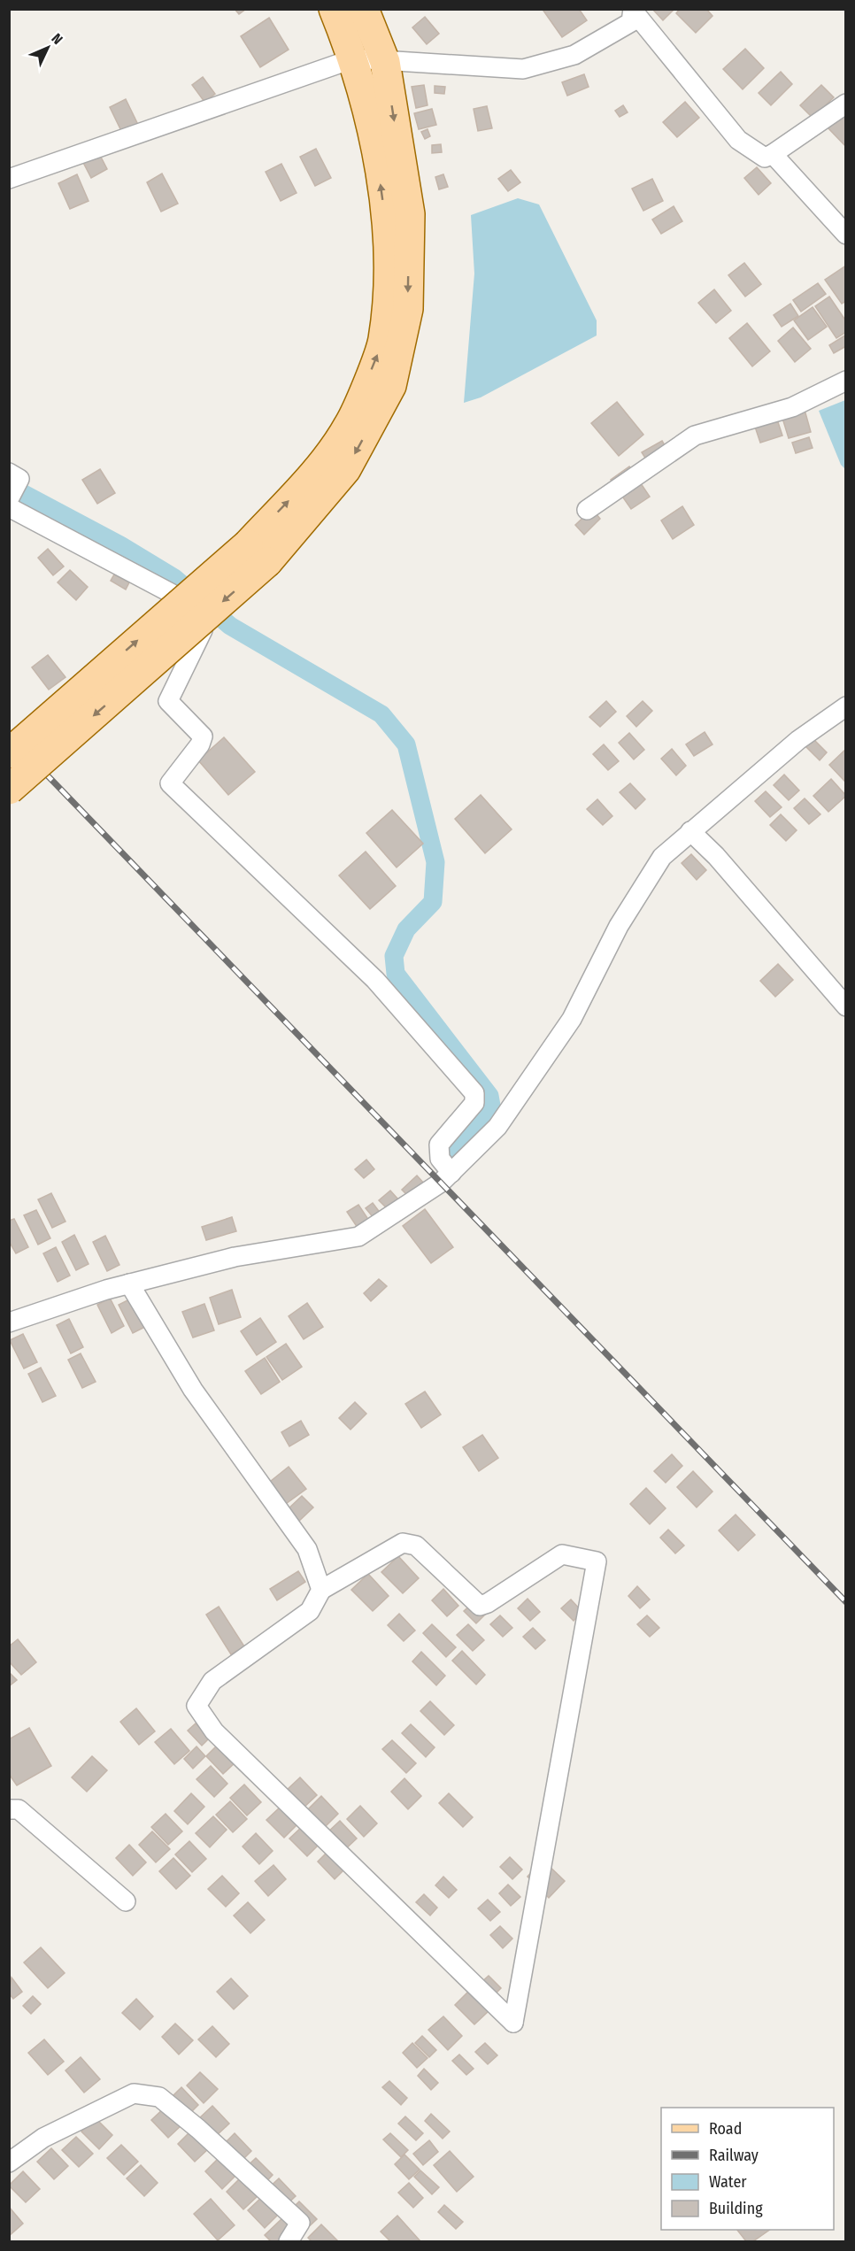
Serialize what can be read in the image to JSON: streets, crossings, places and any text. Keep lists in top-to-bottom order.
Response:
{
  "legend": [
    "Road",
    "Railway",
    "Water",
    "Building"
  ],
  "north": "top right"
}
